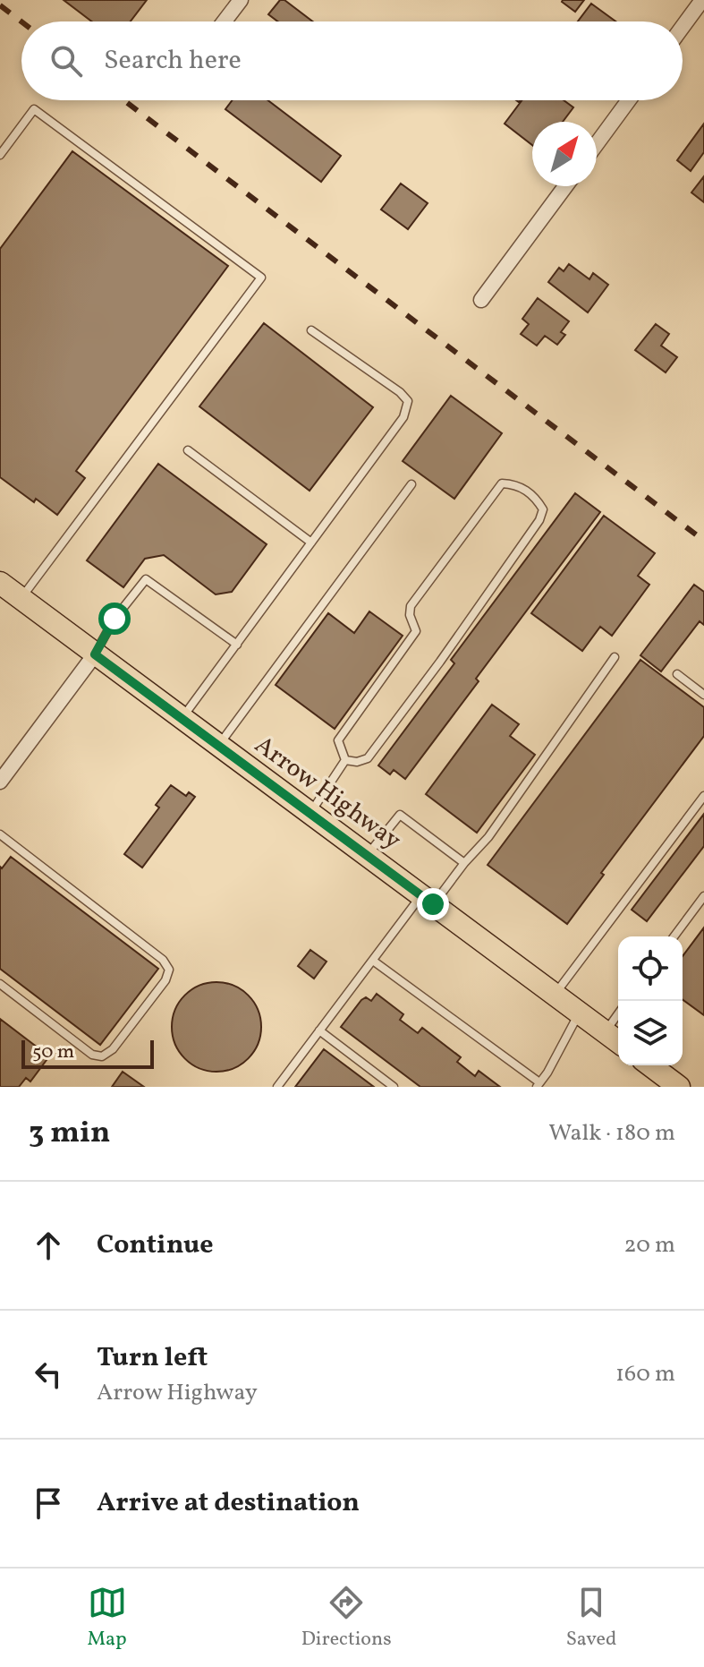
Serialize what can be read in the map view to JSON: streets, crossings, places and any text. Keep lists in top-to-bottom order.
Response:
{
  "streets": {
    "main road": ["Arrow Highway"]
  },
  "scale_bar": "50 m",
  "north": "top right",
  "page": {
    "search": "Search here",
    "scale": "50 m",
    "heading": ["3 min", "Walk · 180 m"],
    "list": [
      ["Continue", "20 m"],
      ["Turn left", "Arrow Highway", "160 m"],
      "Arrive at destination"
    ],
    "nav": ["Map", "Directions", "Saved"]
  }
}
